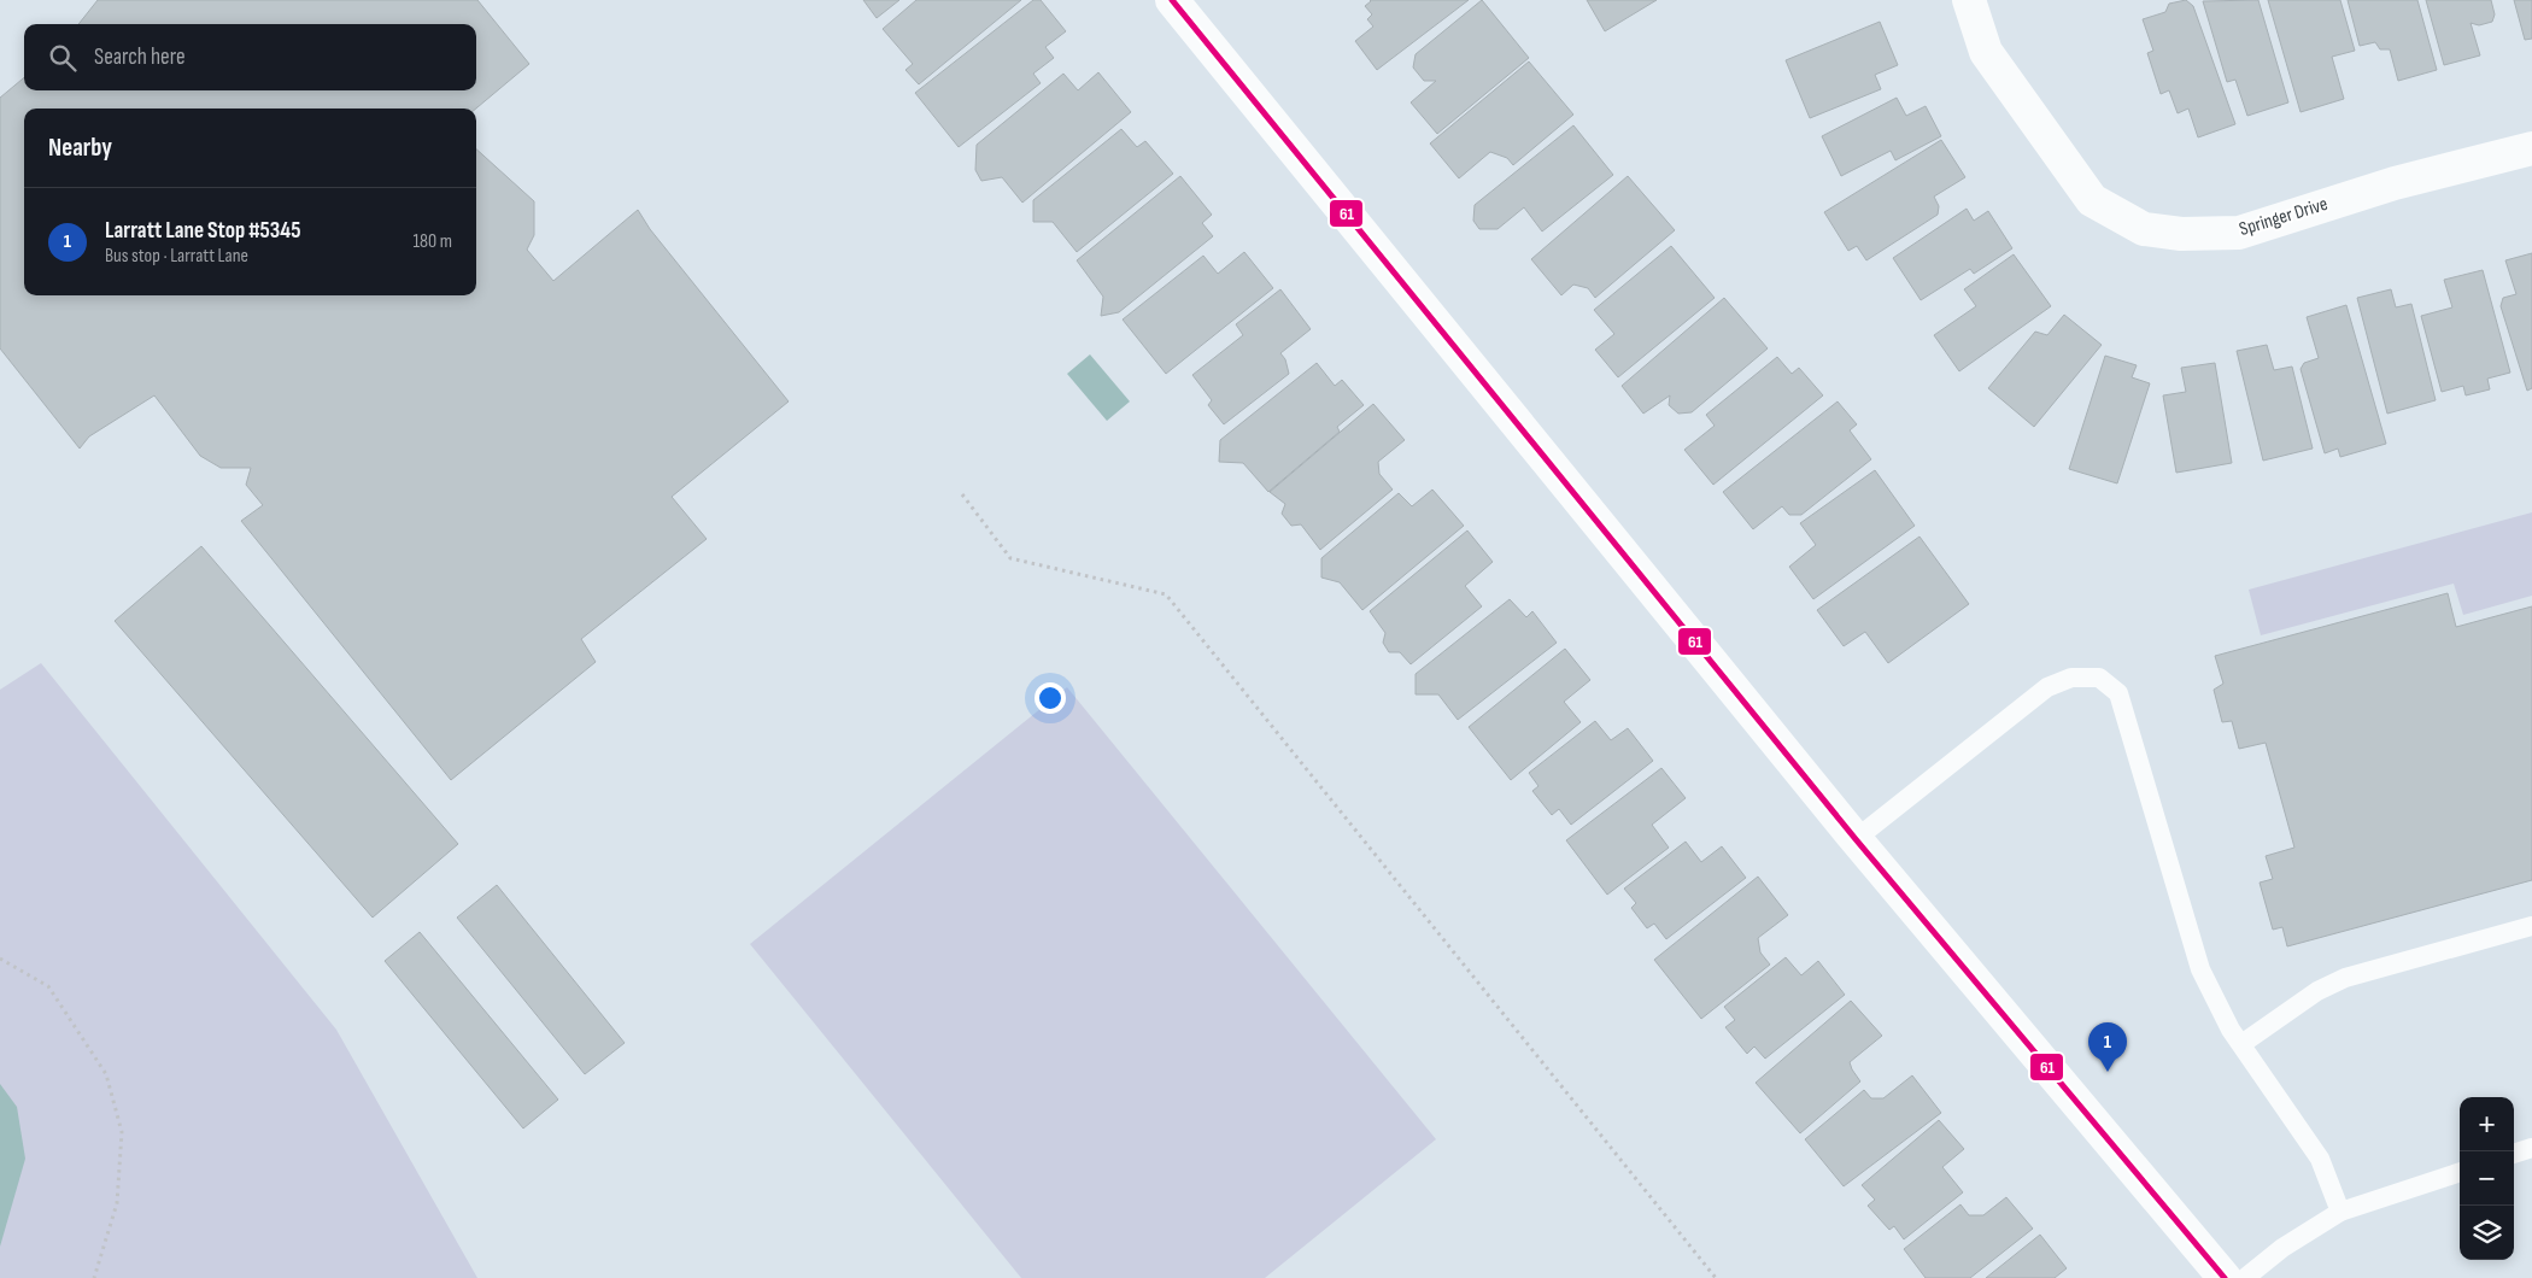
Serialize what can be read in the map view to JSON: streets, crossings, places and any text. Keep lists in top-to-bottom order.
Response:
{
  "streets": {
    "street": ["Springer Drive"]
  },
  "lines": ["transit line 61"],
  "page": {
    "search": "Search here",
    "heading": "Nearby",
    "list": [
      {
        "mark": "1",
        "name": "Larratt Lane Stop #5345",
        "note": "Bus stop · Larratt Lane",
        "value": "180 m"
      }
    ],
    "pins": "1",
    "map_buttons": ["+", "−"]
  }
}
